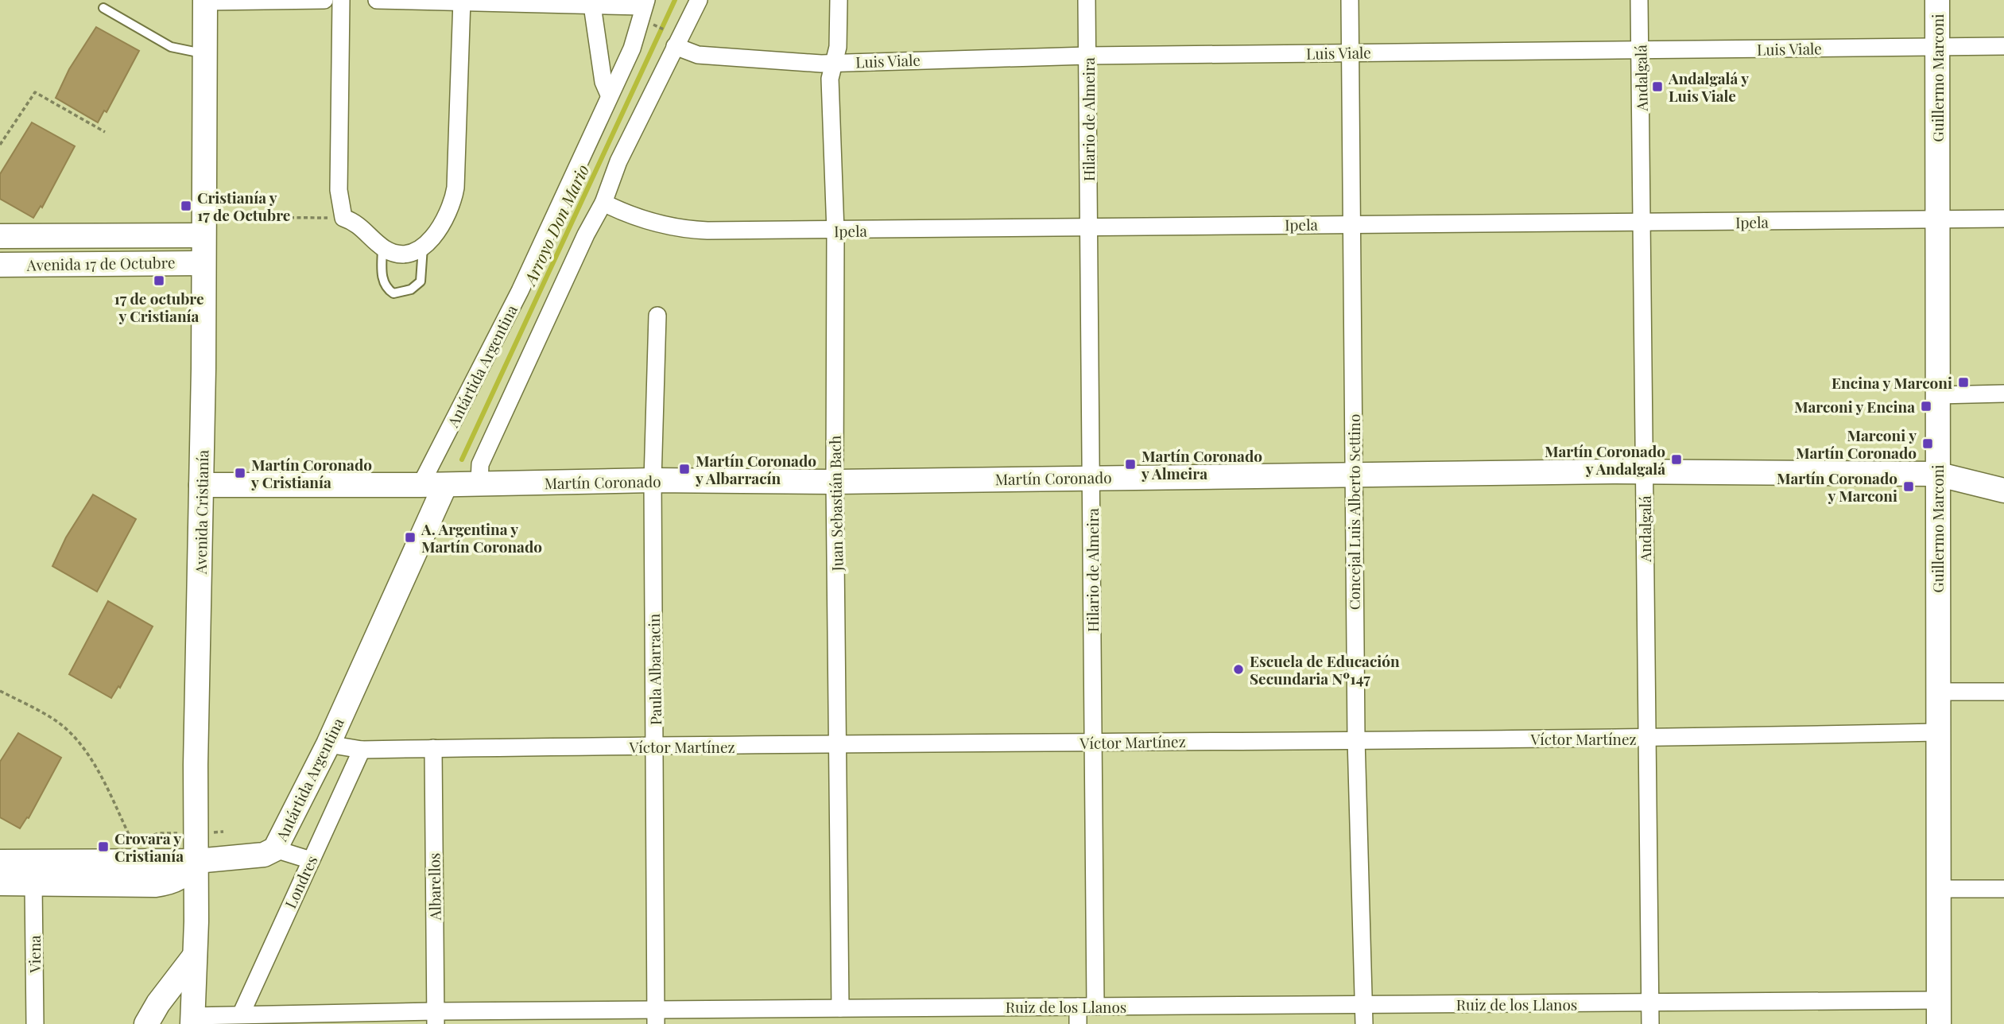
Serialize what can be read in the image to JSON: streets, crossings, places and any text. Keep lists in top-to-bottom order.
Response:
{
  "streets": {
    "street": [
      "Luis Viale",
      "Andalgalá",
      "Guillermo Marconi",
      "Hilario de Almeira",
      "Ipela",
      "Avenida 17 de Octubre",
      "Antártida Argentina",
      "Martín Coronado",
      "Juan Sebastián Bach",
      "Avenida Cristianía",
      "Concejal Luis Alberto Settino",
      "Paula Albarracin",
      "Víctor Martínez",
      "Londres",
      "Albarellos",
      "Viena",
      "Ruiz de los Llanos"
    ]
  },
  "crossings": [
    ["Luis Viale", "Andalgalá"],
    ["Luis Viale", "Guillermo Marconi"],
    ["Luis Viale", "Hilario de Almeira"],
    ["Luis Viale", "Juan Sebastián Bach"],
    ["Luis Viale", "Concejal Luis Alberto Settino"],
    ["Andalgalá", "Ipela"],
    ["Andalgalá", "Martín Coronado"],
    ["Andalgalá", "Víctor Martínez"],
    ["Andalgalá", "Ruiz de los Llanos"],
    ["Guillermo Marconi", "Ipela"],
    ["Guillermo Marconi", "Martín Coronado"],
    ["Guillermo Marconi", "Víctor Martínez"],
    ["Guillermo Marconi", "Ruiz de los Llanos"],
    ["Hilario de Almeira", "Ipela"],
    ["Hilario de Almeira", "Martín Coronado"],
    ["Hilario de Almeira", "Víctor Martínez"],
    ["Hilario de Almeira", "Ruiz de los Llanos"],
    ["Ipela", "Juan Sebastián Bach"],
    ["Ipela", "Concejal Luis Alberto Settino"],
    ["Avenida 17 de Octubre", "Avenida Cristianía"],
    ["Antártida Argentina", "Martín Coronado"],
    ["Antártida Argentina", "Avenida Cristianía"],
    ["Antártida Argentina", "Víctor Martínez"],
    ["Martín Coronado", "Juan Sebastián Bach"],
    ["Martín Coronado", "Avenida Cristianía"],
    ["Martín Coronado", "Concejal Luis Alberto Settino"],
    ["Martín Coronado", "Paula Albarracin"],
    ["Juan Sebastián Bach", "Víctor Martínez"],
    ["Juan Sebastián Bach", "Ruiz de los Llanos"],
    ["Avenida Cristianía", "Ruiz de los Llanos"],
    ["Concejal Luis Alberto Settino", "Víctor Martínez"],
    ["Concejal Luis Alberto Settino", "Ruiz de los Llanos"],
    ["Paula Albarracin", "Víctor Martínez"],
    ["Paula Albarracin", "Ruiz de los Llanos"],
    ["Víctor Martínez", "Londres"],
    ["Víctor Martínez", "Albarellos"],
    ["Londres", "Ruiz de los Llanos"],
    ["Albarellos", "Ruiz de los Llanos"]
  ],
  "water": ["Arroyo Don Mario"],
  "places": {
    "transit": [
      "Andalgalá y Luis Viale",
      "Cristianía y 17 de Octubre",
      "17 de octubre y Cristianía",
      "Encina y Marconi",
      "Marconi y Encina",
      "Marconi y Martín Coronado",
      "Martín Coronado y Andalgalá",
      "Martín Coronado y Almeira",
      "Martín Coronado y Albarracín",
      "Martín Coronado y Cristianía",
      "Martín Coronado y Marconi",
      "A. Argentina y Martín Coronado",
      "Crovara y Cristianía"
    ],
    "other": ["Escuela de Educación Secundaria Nº147"]
  }
}
